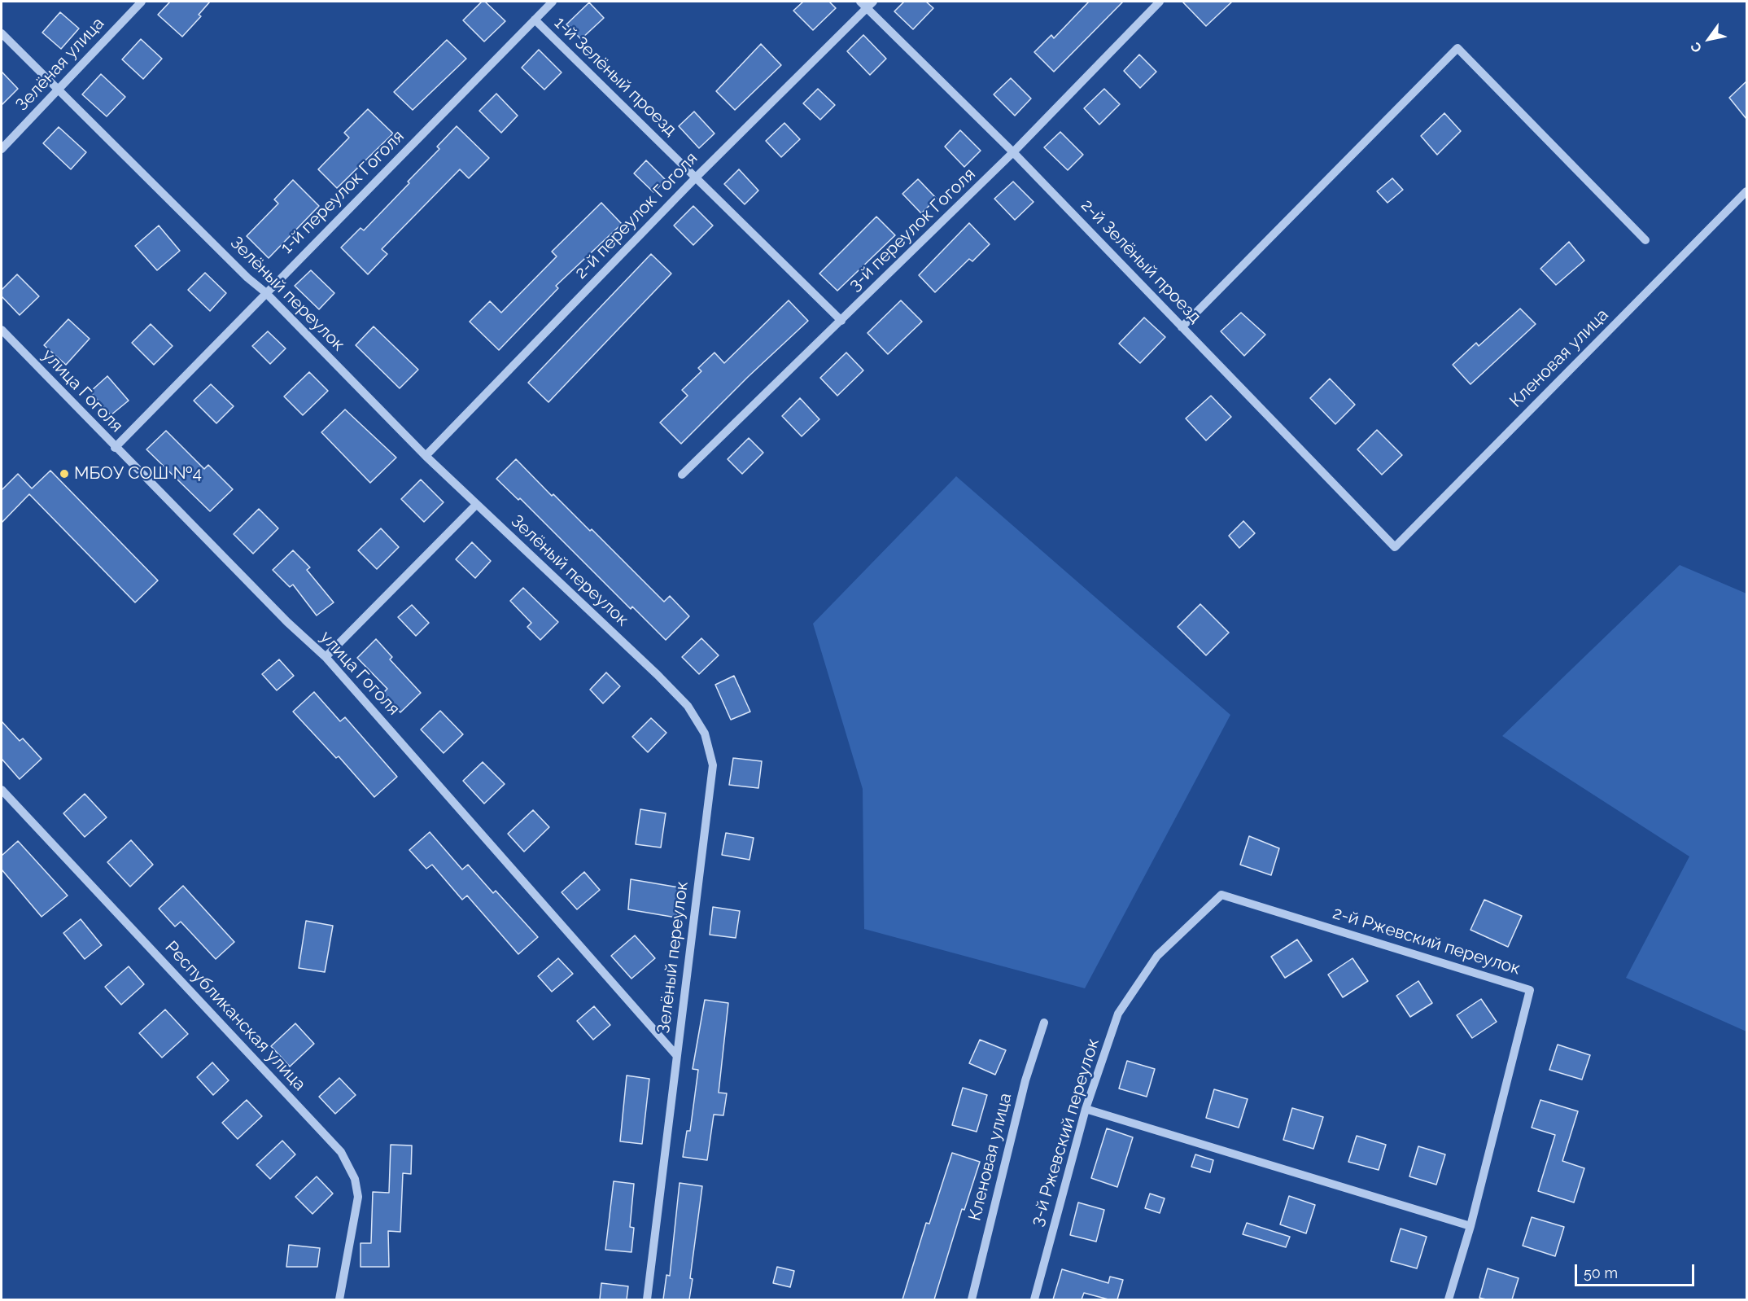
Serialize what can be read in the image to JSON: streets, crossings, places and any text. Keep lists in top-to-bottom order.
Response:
{
  "streets": {
    "street": [
      "Зелёная улица",
      "1-й Зелёный проезд",
      "1-й переулок Гоголя",
      "2-й переулок Гоголя",
      "3-й переулок Гоголя",
      "2-й Зелёный проезд",
      "Зелёный переулок",
      "Кленовая улица",
      "улица Гоголя",
      "2-й Ржевский переулок",
      "Республиканская улица",
      "3-й Ржевский переулок"
    ]
  },
  "crossings": [
    ["Зелёная улица", "Зелёный переулок"],
    ["1-й Зелёный проезд", "1-й переулок Гоголя"],
    ["1-й Зелёный проезд", "2-й переулок Гоголя"],
    ["1-й Зелёный проезд", "3-й переулок Гоголя"],
    ["1-й переулок Гоголя", "Зелёный переулок"],
    ["1-й переулок Гоголя", "улица Гоголя"],
    ["2-й переулок Гоголя", "2-й Зелёный проезд"],
    ["2-й переулок Гоголя", "Зелёный переулок"],
    ["3-й переулок Гоголя", "2-й Зелёный проезд"],
    ["2-й Зелёный проезд", "Кленовая улица"],
    ["Зелёный переулок", "улица Гоголя"],
    ["2-й Ржевский переулок", "3-й Ржевский переулок"]
  ],
  "places": ["МБОУ СОШ №4"],
  "scale_bar": "50 m",
  "north": "bottom left"
}
